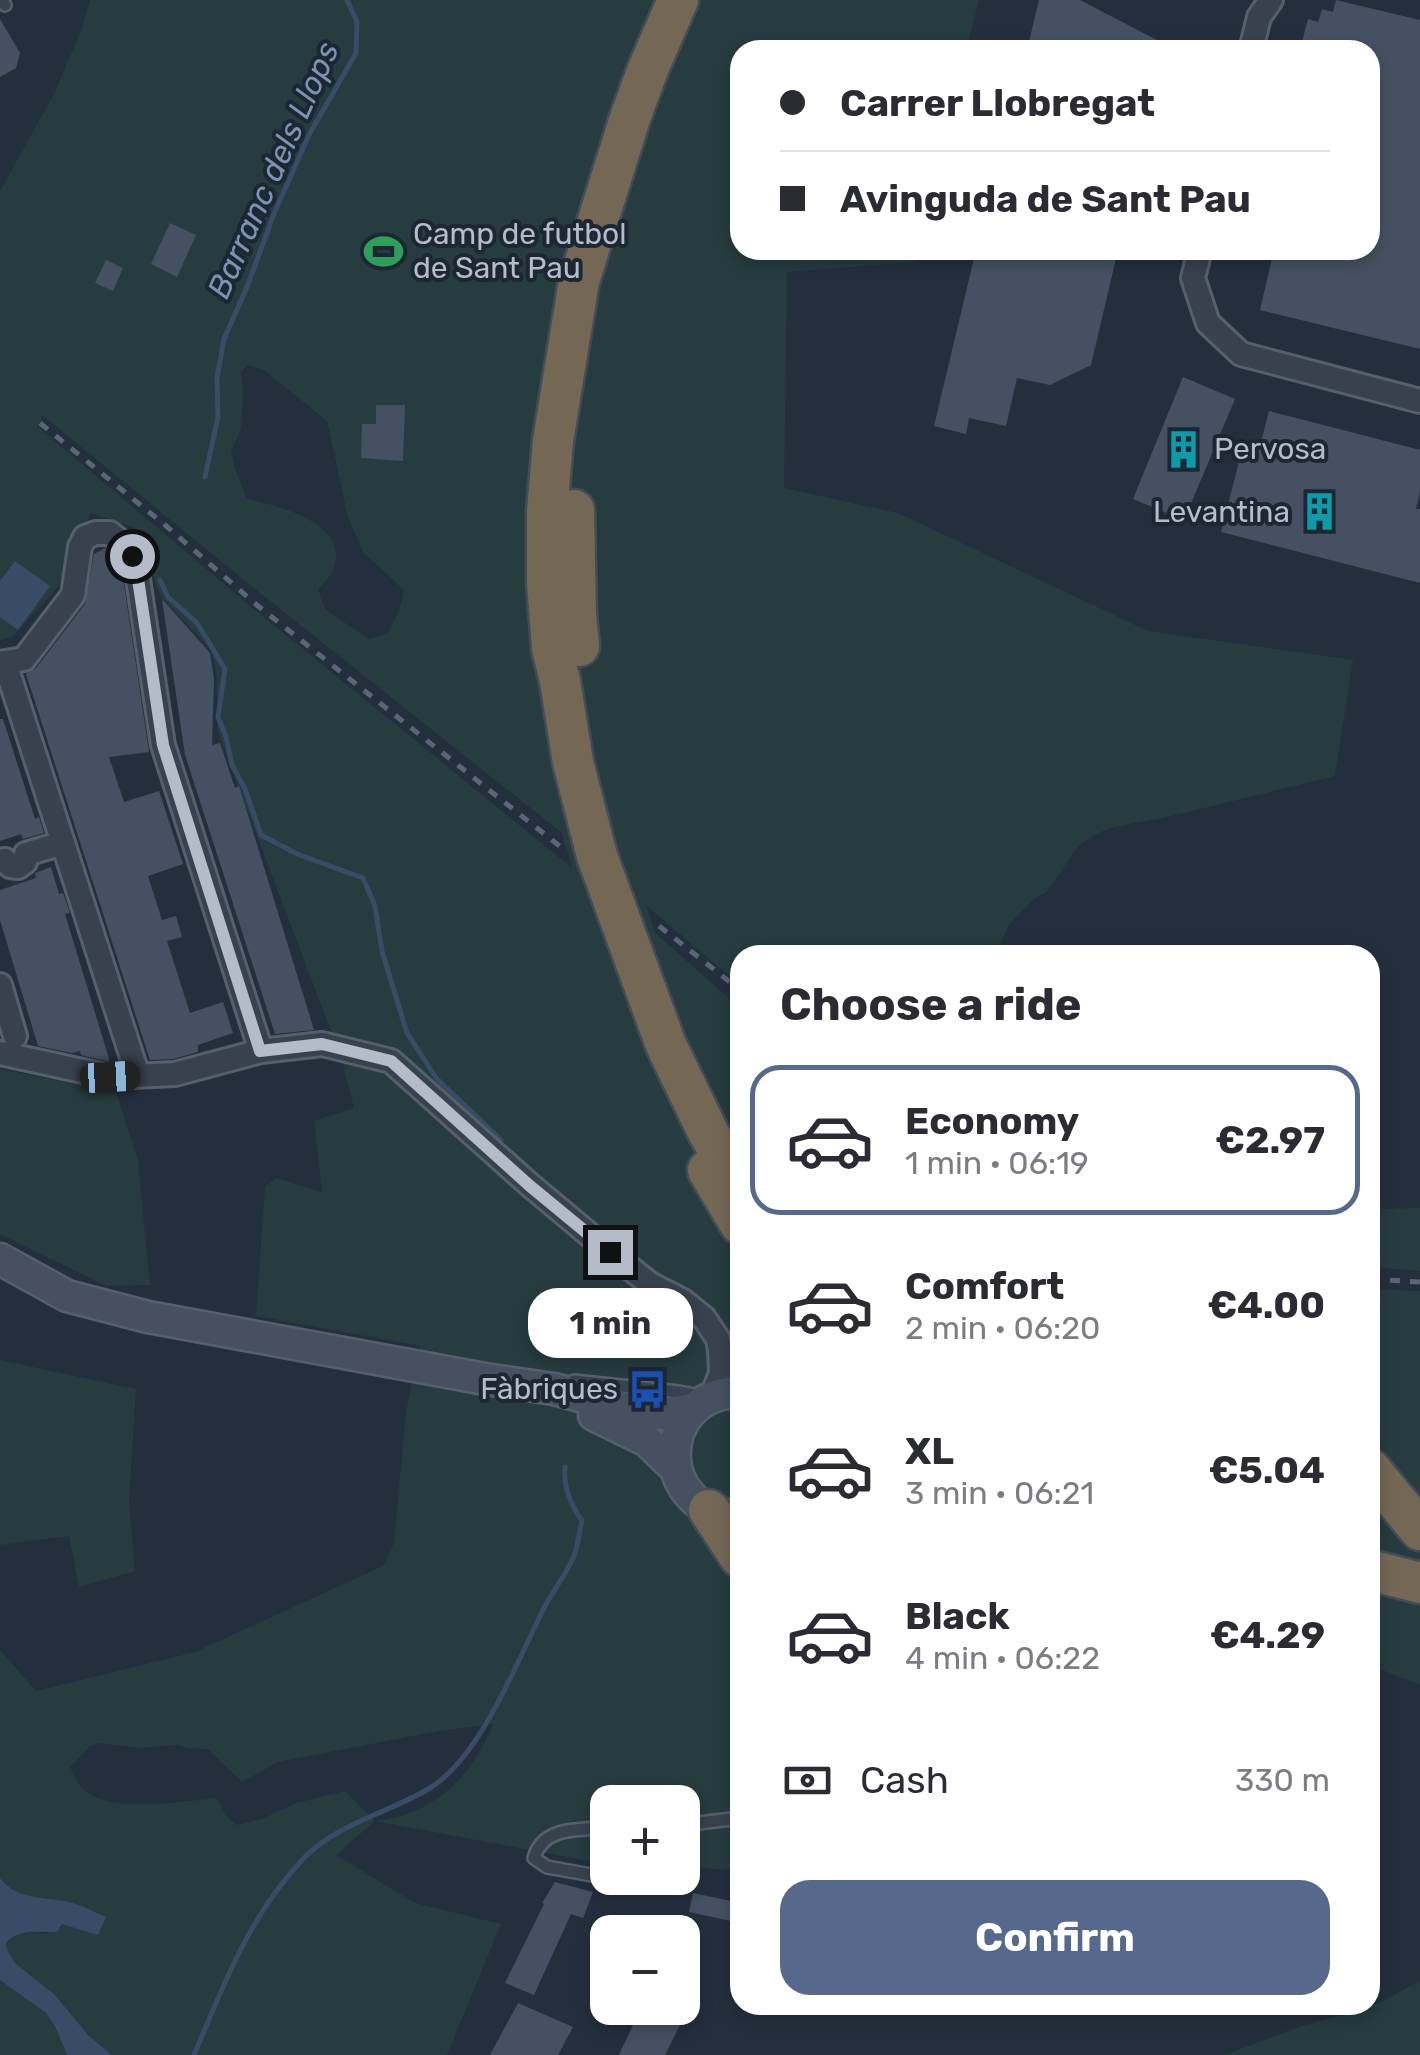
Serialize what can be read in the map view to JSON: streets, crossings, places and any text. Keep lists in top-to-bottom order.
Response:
{
  "water": ["Barranc dels Llops"],
  "places": {
    "sports": ["Camp de futbol de Sant Pau"],
    "building": ["Pervosa", "Levantina"],
    "bus stop": ["Fàbriques"]
  },
  "page": {
    "banner": ["Carrer Llobregat", "Avinguda de Sant Pau"],
    "heading": "Choose a ride",
    "list": [
      {
        "name": "Economy",
        "note": "1 min · 06:19",
        "value": "€2.97"
      },
      {
        "name": "Comfort",
        "note": "2 min · 06:20",
        "value": "€4.00"
      },
      {
        "name": "XL",
        "note": "3 min · 06:21",
        "value": "€5.04"
      },
      {
        "name": "Black",
        "note": "4 min · 06:22",
        "value": "€4.29"
      }
    ],
    "bubble": "1 min",
    "pay": ["Cash", "330 m"],
    "map_buttons": ["+", "−"],
    "buttons": "Confirm"
  }
}
